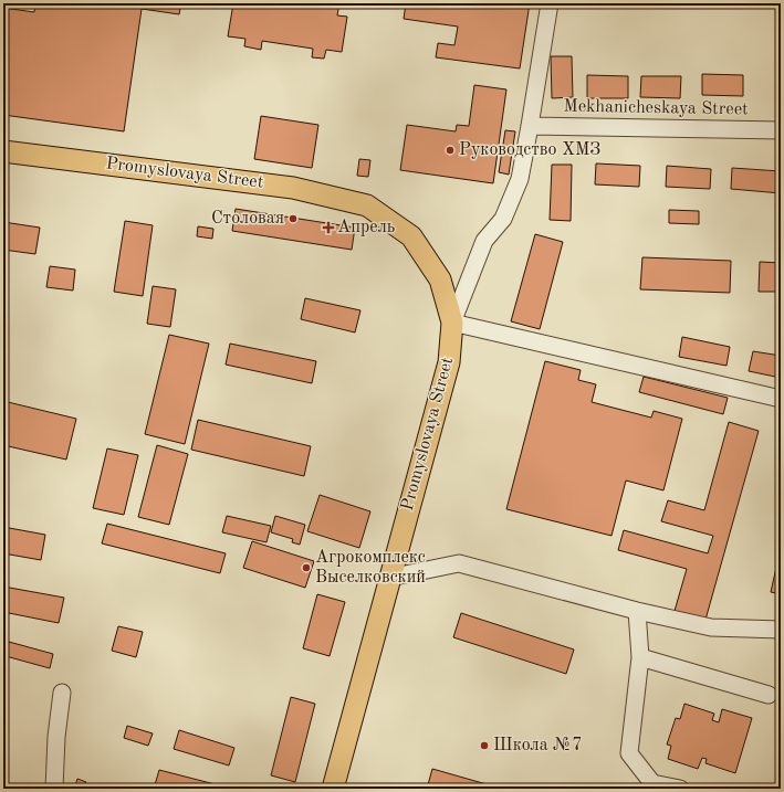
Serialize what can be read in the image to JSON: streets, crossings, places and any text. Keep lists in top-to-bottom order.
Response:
{
  "streets": {
    "main road": ["Promyslovaya Street"],
    "street": ["Mekhanicheskaya Street"]
  },
  "places": {
    "other": [
      "Руководство ХМЗ",
      "Столовая",
      "Агрокомплекс Выселковский",
      "Школа №7"
    ],
    "health": ["Апрель"]
  }
}
